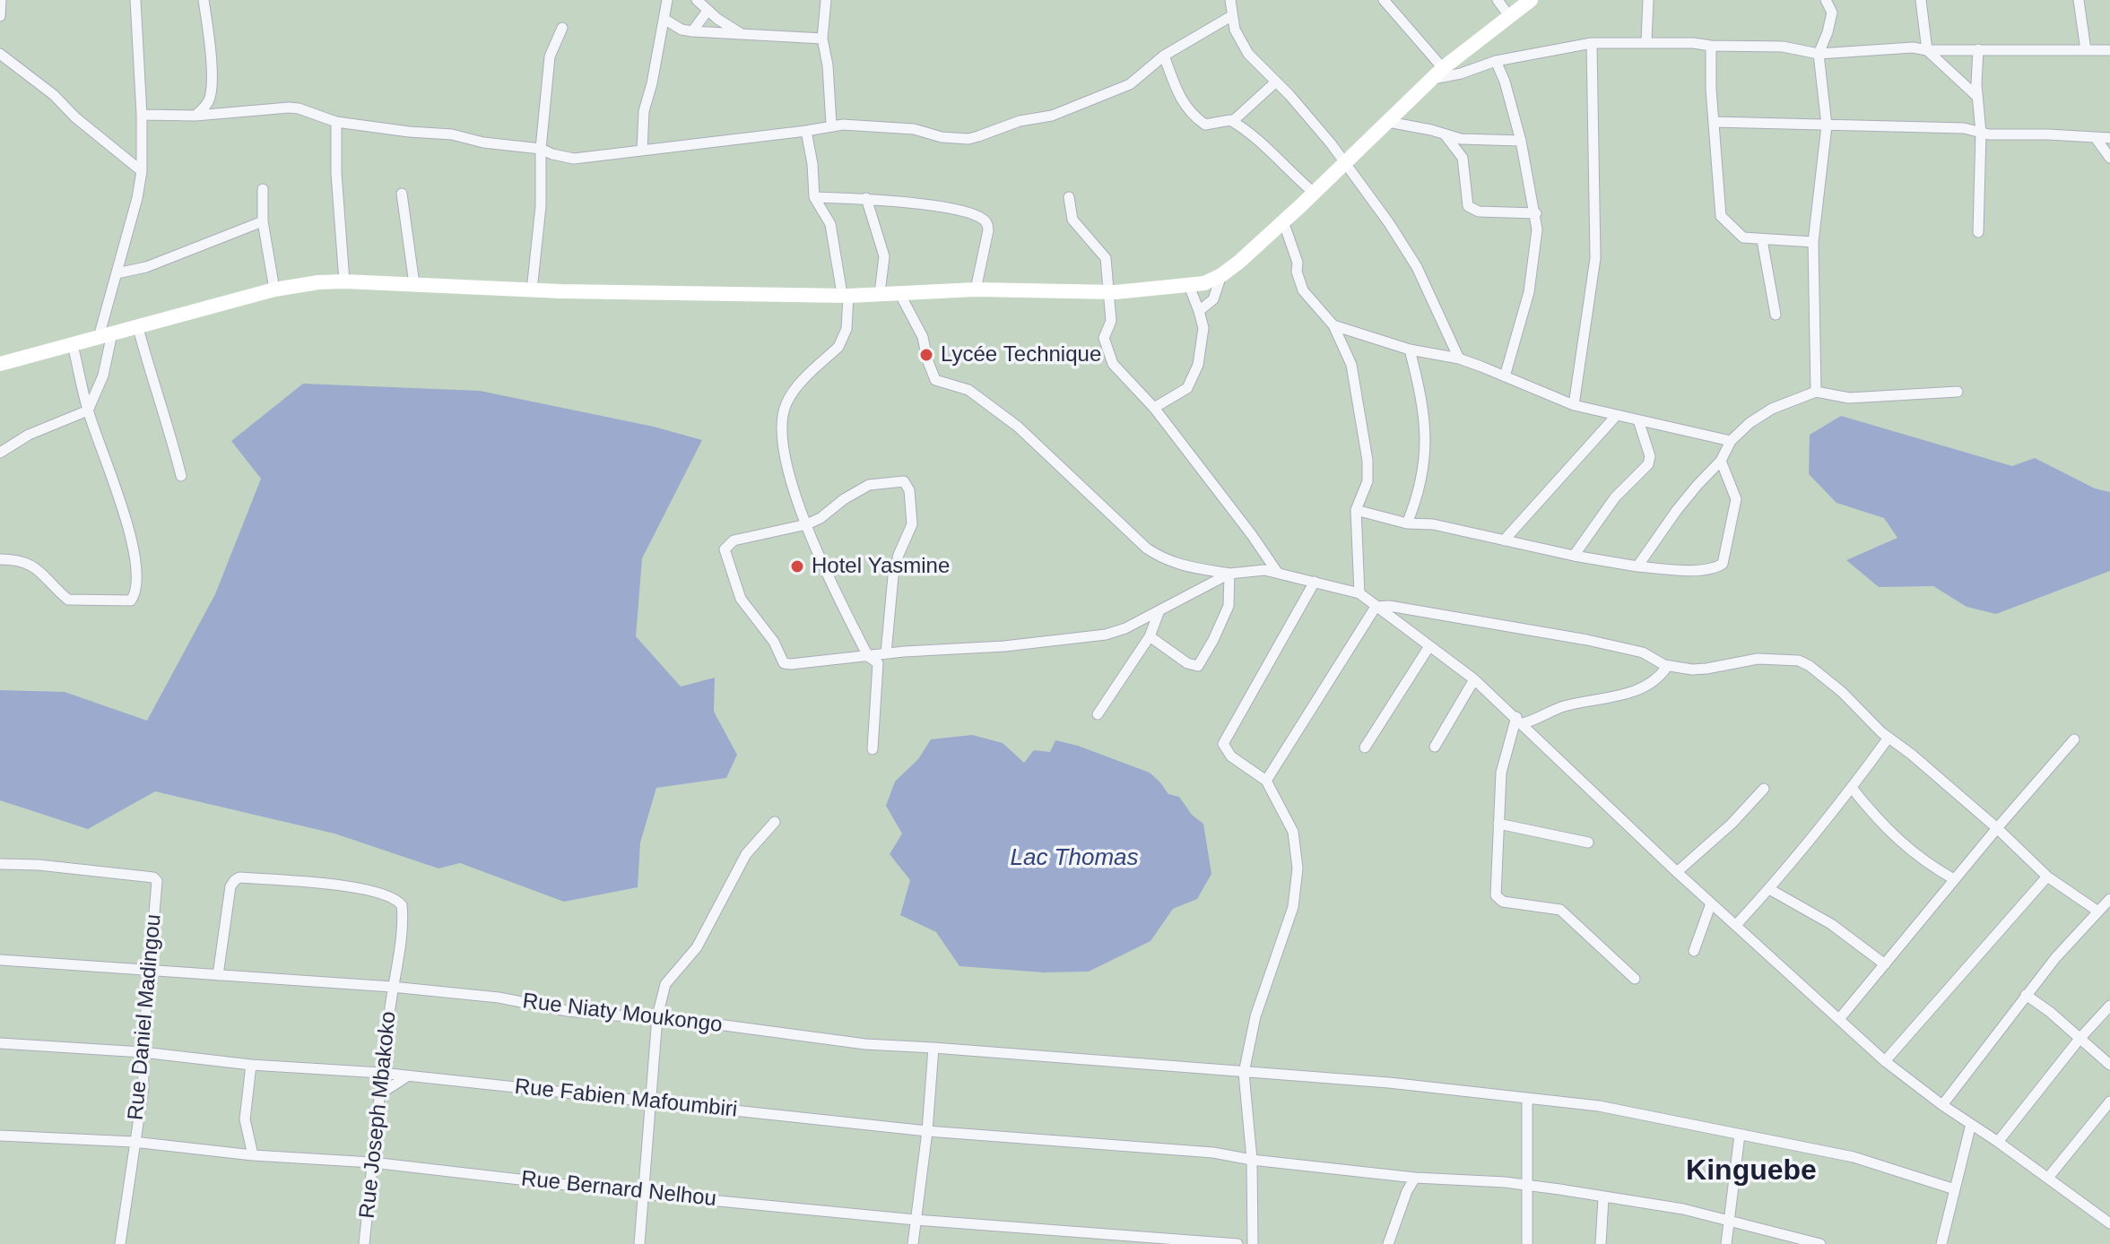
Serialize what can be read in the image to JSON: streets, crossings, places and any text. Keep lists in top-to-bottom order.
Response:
{
  "streets": {
    "street": [
      "Rue Niaty Moukongo",
      "Rue Daniel Madingou",
      "Rue Fabien Mafoumbiri",
      "Rue Joseph Mbakoko",
      "Rue Bernard Nelhou"
    ]
  },
  "crossings": [
    ["Rue Niaty Moukongo", "Rue Daniel Madingou"],
    ["Rue Niaty Moukongo", "Rue Joseph Mbakoko"],
    ["Rue Daniel Madingou", "Rue Fabien Mafoumbiri"],
    ["Rue Daniel Madingou", "Rue Bernard Nelhou"],
    ["Rue Fabien Mafoumbiri", "Rue Joseph Mbakoko"],
    ["Rue Joseph Mbakoko", "Rue Bernard Nelhou"]
  ],
  "districts": ["Kinguebe"],
  "water": ["Lac Thomas"],
  "places": ["Lycée Technique", "Hotel Yasmine"]
}
